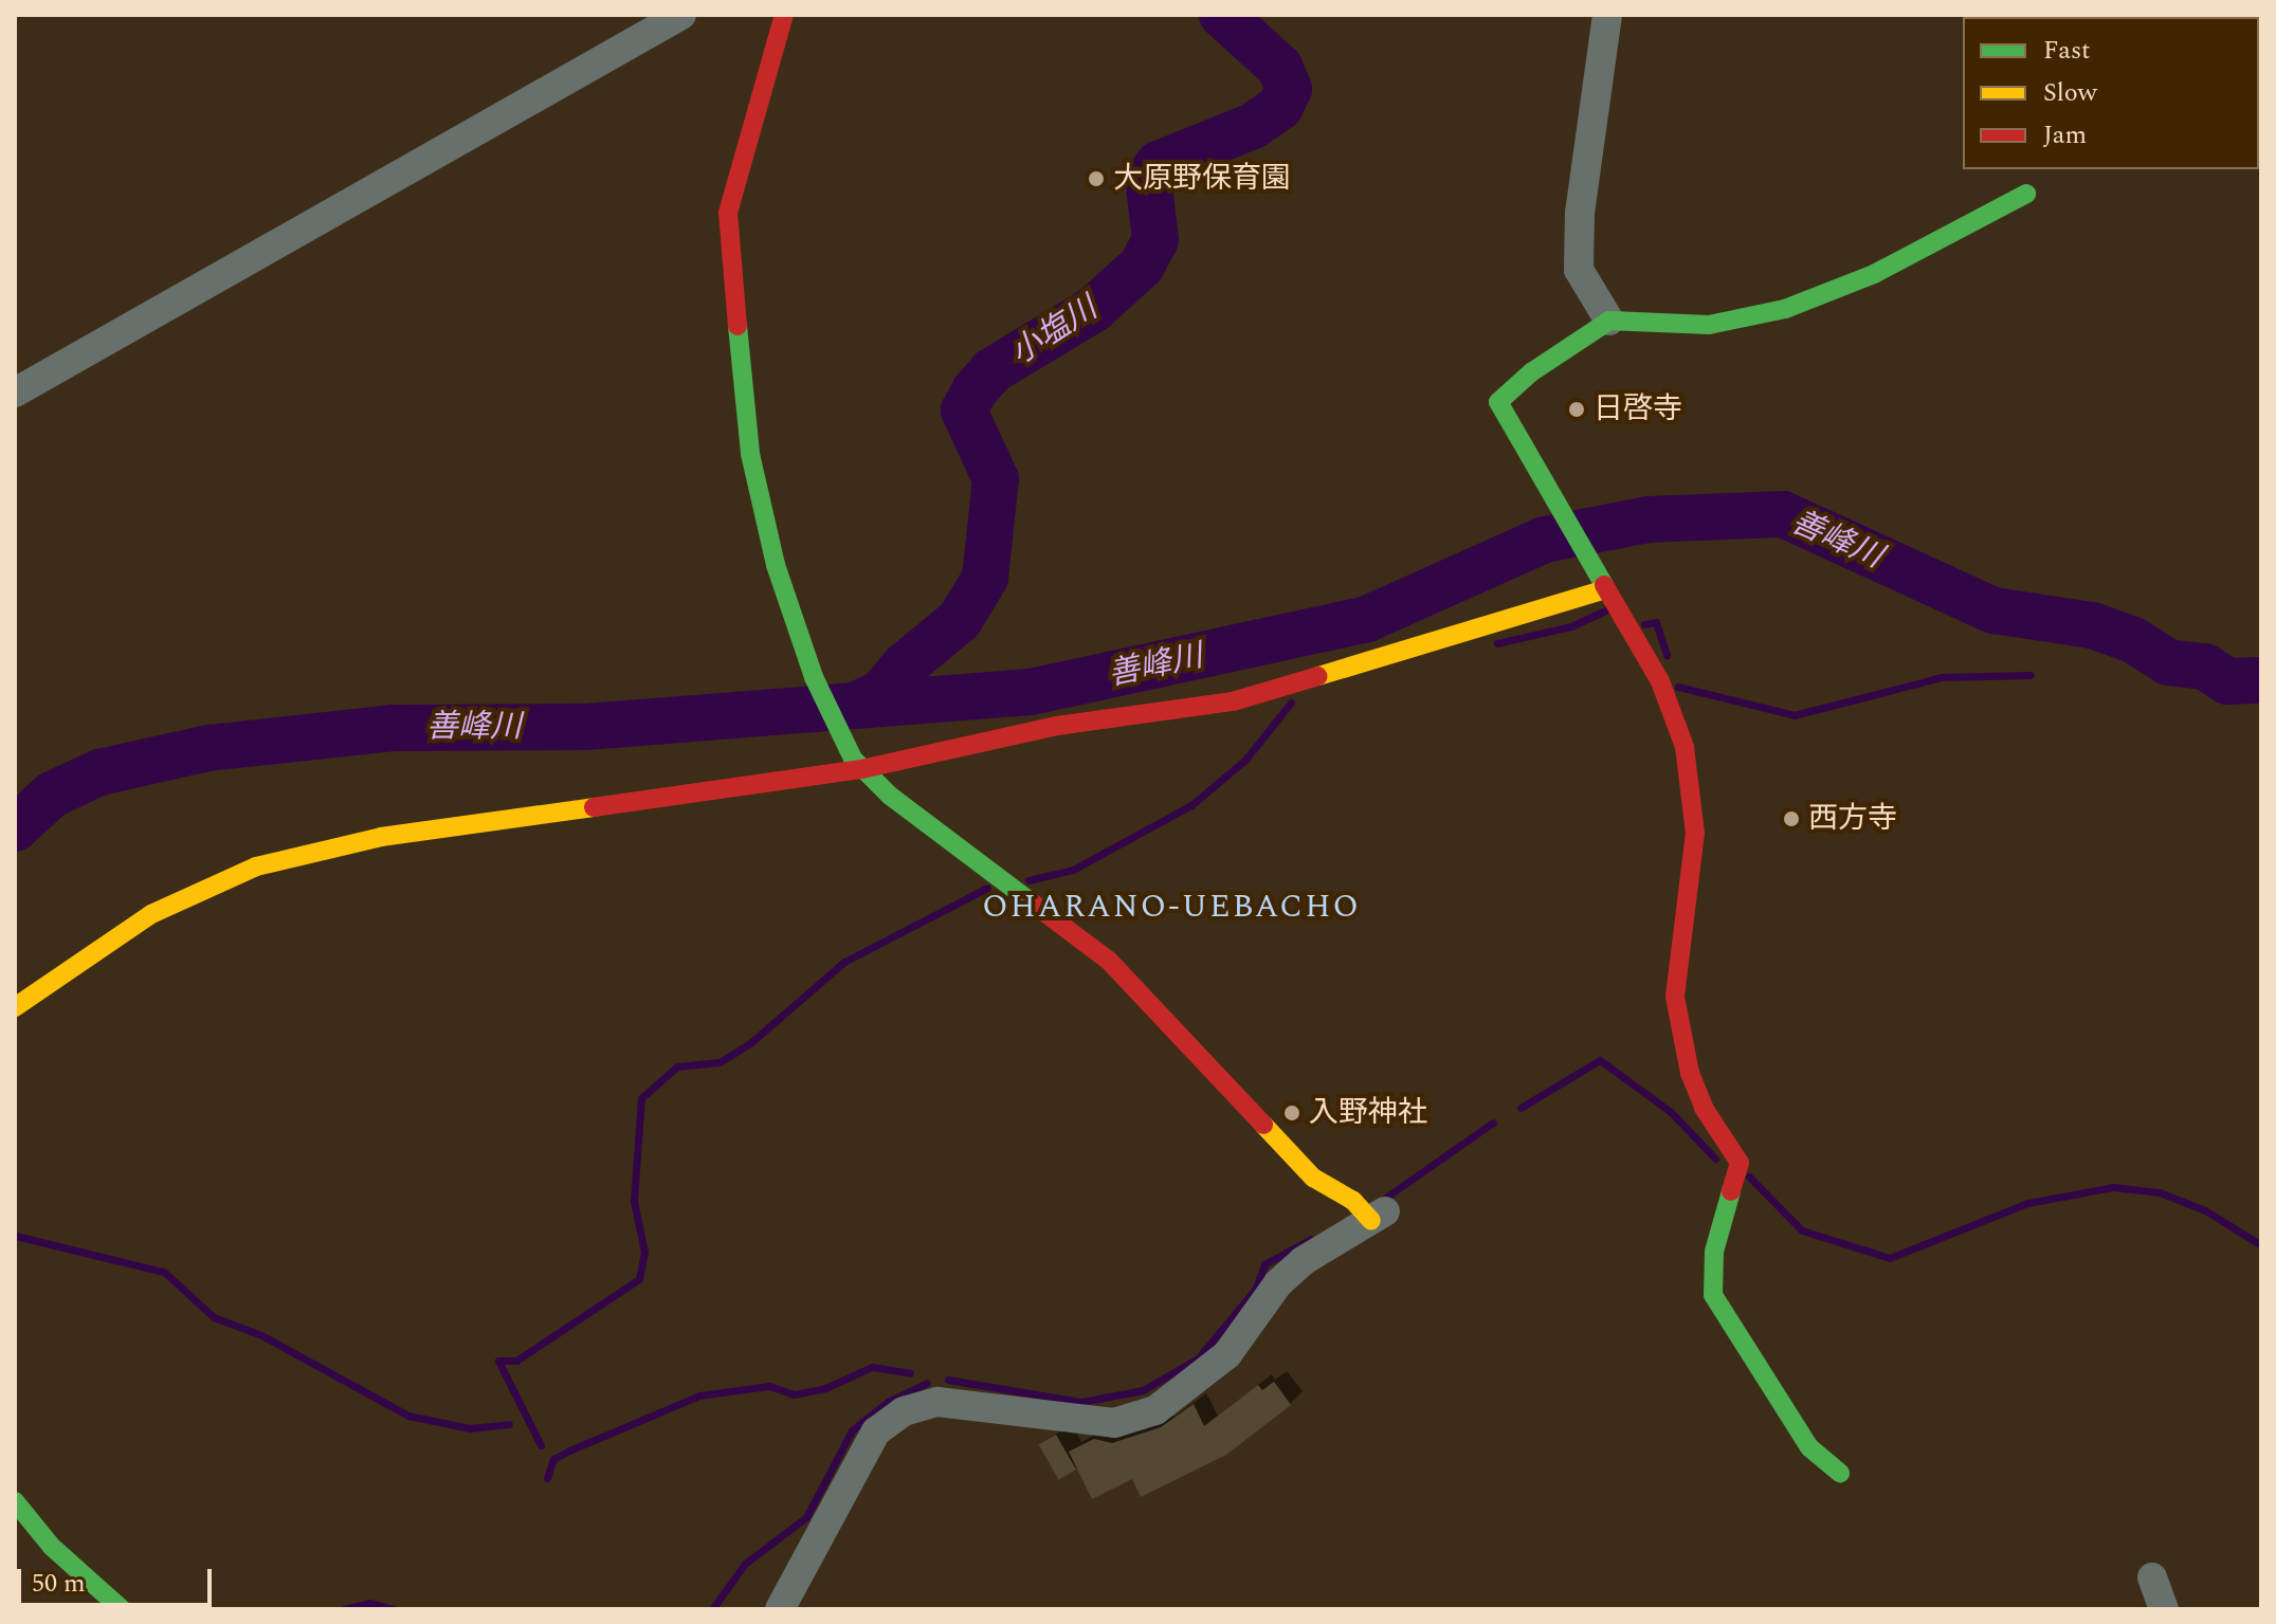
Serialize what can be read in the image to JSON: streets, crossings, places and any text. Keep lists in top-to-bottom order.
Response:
{
  "districts": ["OHARANO-UEBACHO"],
  "water": ["小塩川", "善峰川"],
  "places": [
    "大原野保育園",
    "日啓寺",
    "西方寺",
    "入野神社"
  ],
  "legend": ["Fast", "Slow", "Jam"],
  "scale_bar": "50 m"
}
